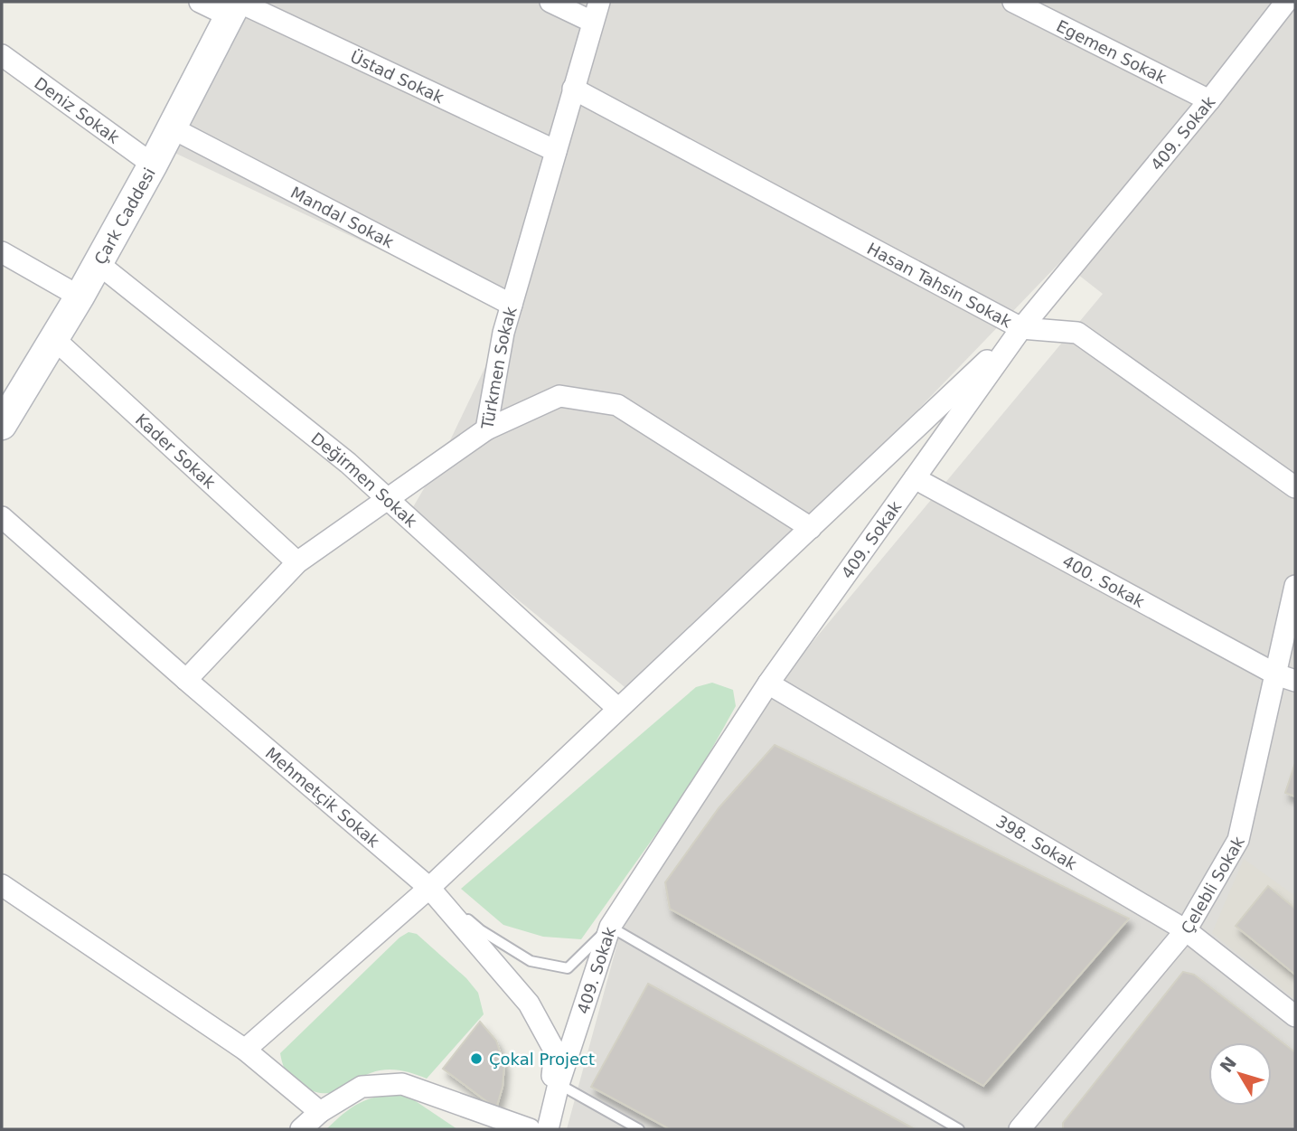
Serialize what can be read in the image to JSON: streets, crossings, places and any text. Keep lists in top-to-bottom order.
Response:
{
  "streets": {
    "main road": ["Çark Caddesi"],
    "street": [
      "Egemen Sokak",
      "Üstad Sokak",
      "Deniz Sokak",
      "409. Sokak",
      "Mandal Sokak",
      "Hasan Tahsin Sokak",
      "Türkmen Sokak",
      "Kader Sokak",
      "Değirmen Sokak",
      "400. Sokak",
      "Mehmetçik Sokak",
      "398. Sokak",
      "Çelebli Sokak"
    ]
  },
  "crossings": [
    ["Egemen Sokak", "409. Sokak"],
    ["Üstad Sokak", "Çark Caddesi"],
    ["Üstad Sokak", "Türkmen Sokak"],
    ["Deniz Sokak", "Çark Caddesi"],
    ["409. Sokak", "Hasan Tahsin Sokak"],
    ["409. Sokak", "400. Sokak"],
    ["409. Sokak", "Mehmetçik Sokak"],
    ["409. Sokak", "398. Sokak"],
    ["Çark Caddesi", "Mandal Sokak"],
    ["Çark Caddesi", "Kader Sokak"],
    ["Çark Caddesi", "Değirmen Sokak"],
    ["Mandal Sokak", "Türkmen Sokak"],
    ["Hasan Tahsin Sokak", "Türkmen Sokak"],
    ["Türkmen Sokak", "Kader Sokak"],
    ["Türkmen Sokak", "Değirmen Sokak"],
    ["Türkmen Sokak", "Mehmetçik Sokak"],
    ["400. Sokak", "Çelebli Sokak"],
    ["398. Sokak", "Çelebli Sokak"]
  ],
  "places": ["Çokal Project"],
  "north": "top left"
}
